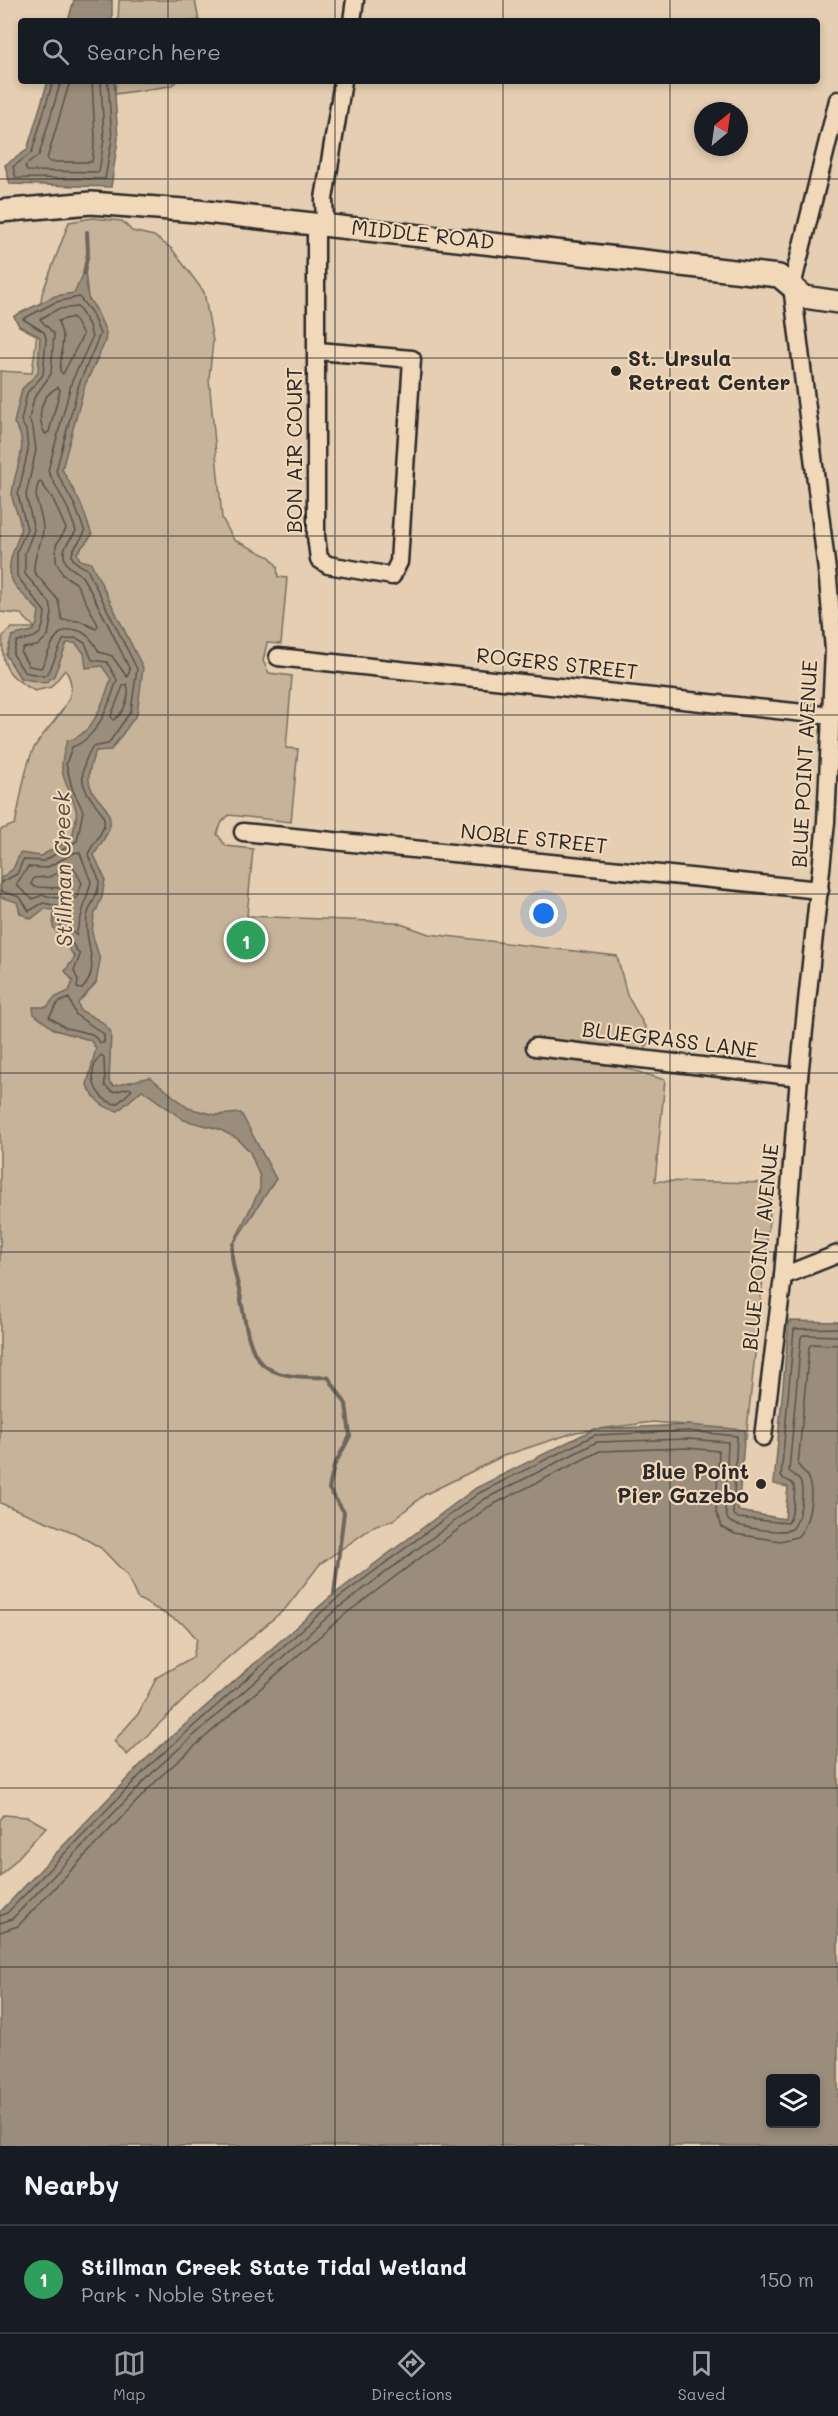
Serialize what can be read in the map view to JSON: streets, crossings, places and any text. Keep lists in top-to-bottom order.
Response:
{
  "streets": {
    "main road": ["MIDDLE ROAD"],
    "street": [
      "BON AIR COURT",
      "ROGERS STREET",
      "BLUE POINT AVENUE",
      "NOBLE STREET",
      "BLUEGRASS LANE"
    ]
  },
  "crossings": [
    ["MIDDLE ROAD", "BLUE POINT AVENUE"],
    ["ROGERS STREET", "BLUE POINT AVENUE"],
    ["BLUE POINT AVENUE", "NOBLE STREET"],
    ["BLUE POINT AVENUE", "BLUEGRASS LANE"]
  ],
  "water": ["Stillman Creek"],
  "places": ["St. Ursula Retreat Center", "Blue Point Pier Gazebo"],
  "north": "top right",
  "page": {
    "search": "Search here",
    "pins": "1",
    "heading": "Nearby",
    "list": [
      {
        "mark": "1",
        "name": "Stillman Creek State Tidal Wetland",
        "note": "Park · Noble Street",
        "value": "150 m"
      }
    ],
    "nav": ["Map", "Directions", "Saved"]
  }
}
